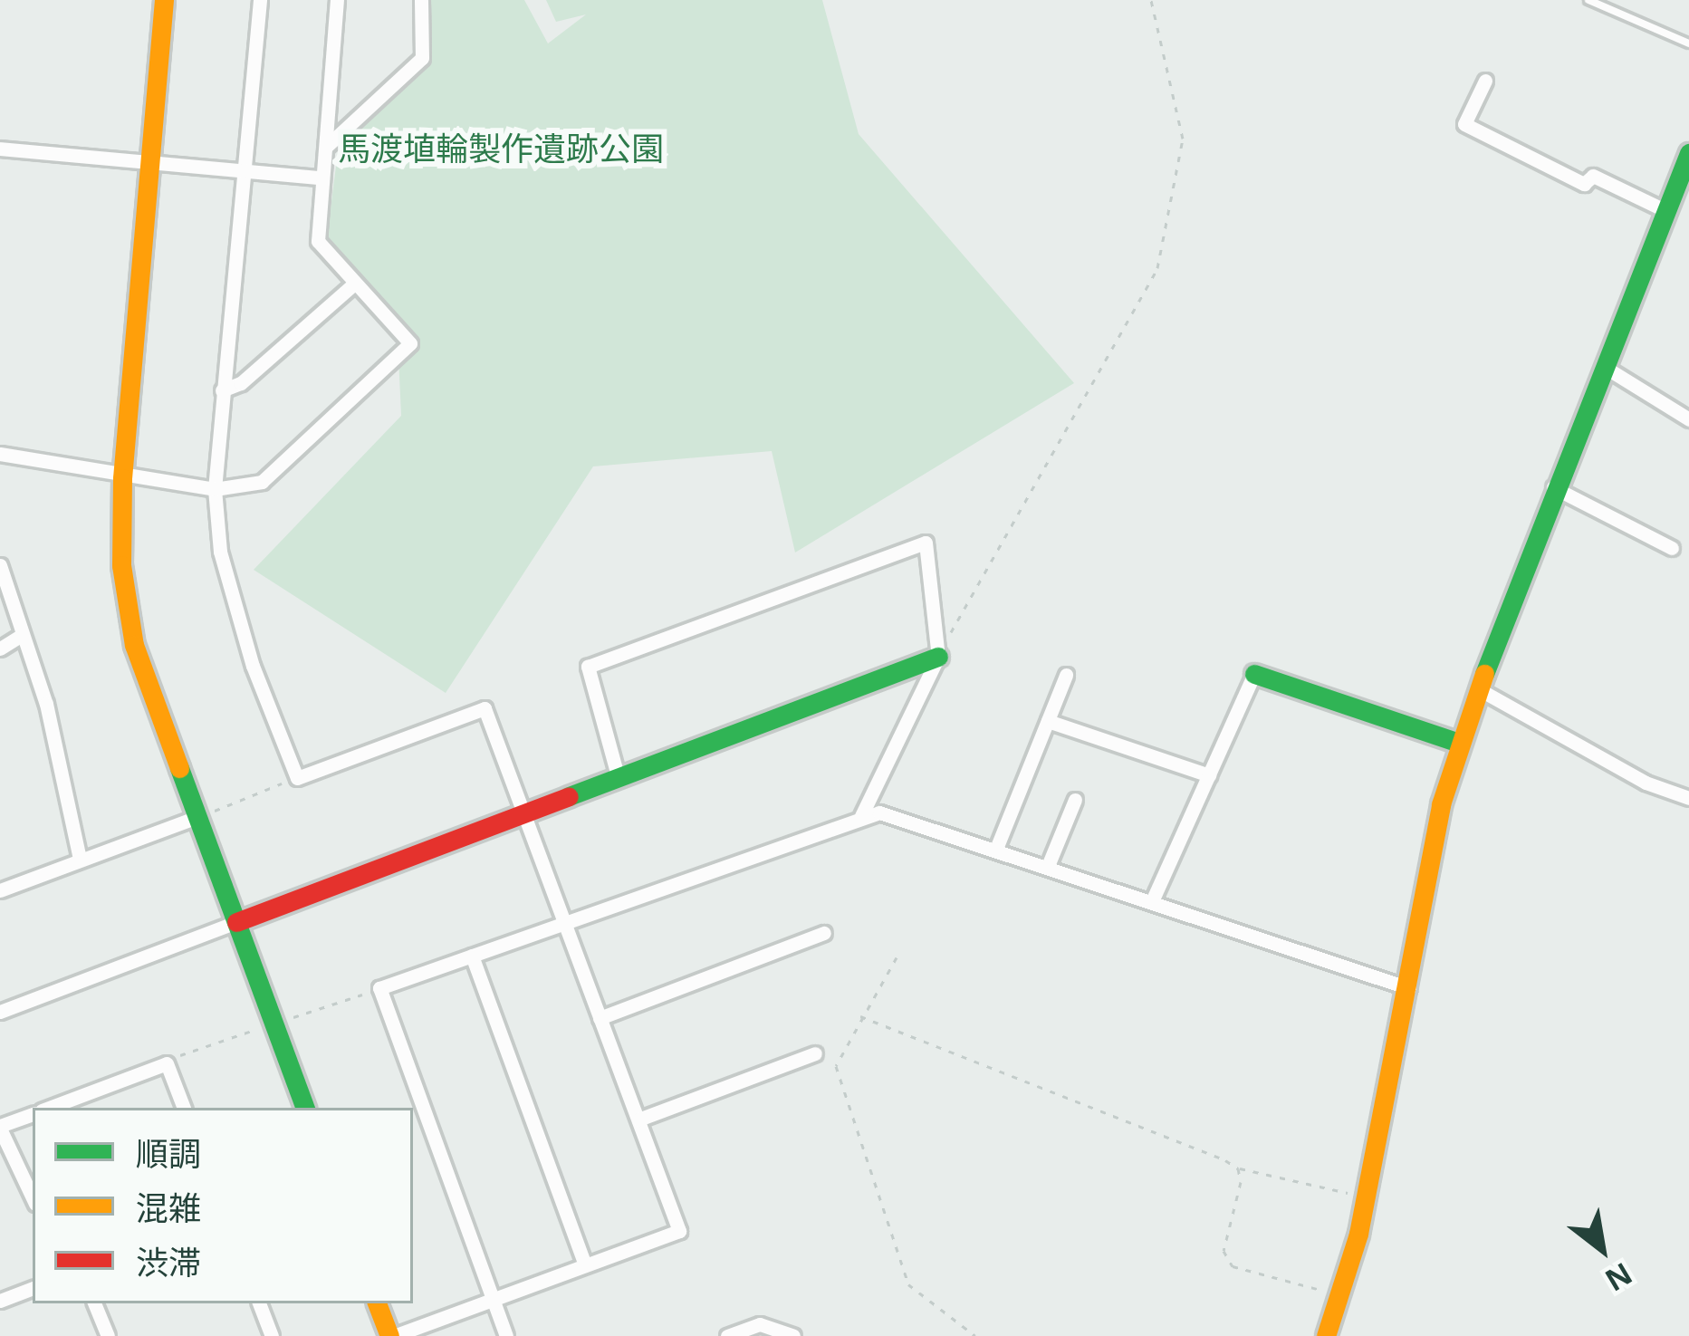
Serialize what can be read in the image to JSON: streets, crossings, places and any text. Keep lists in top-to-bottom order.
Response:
{
  "parks": ["馬渡埴輪製作遺跡公園"],
  "legend": ["順調", "混雑", "渋滞"],
  "north": "bottom right"
}
